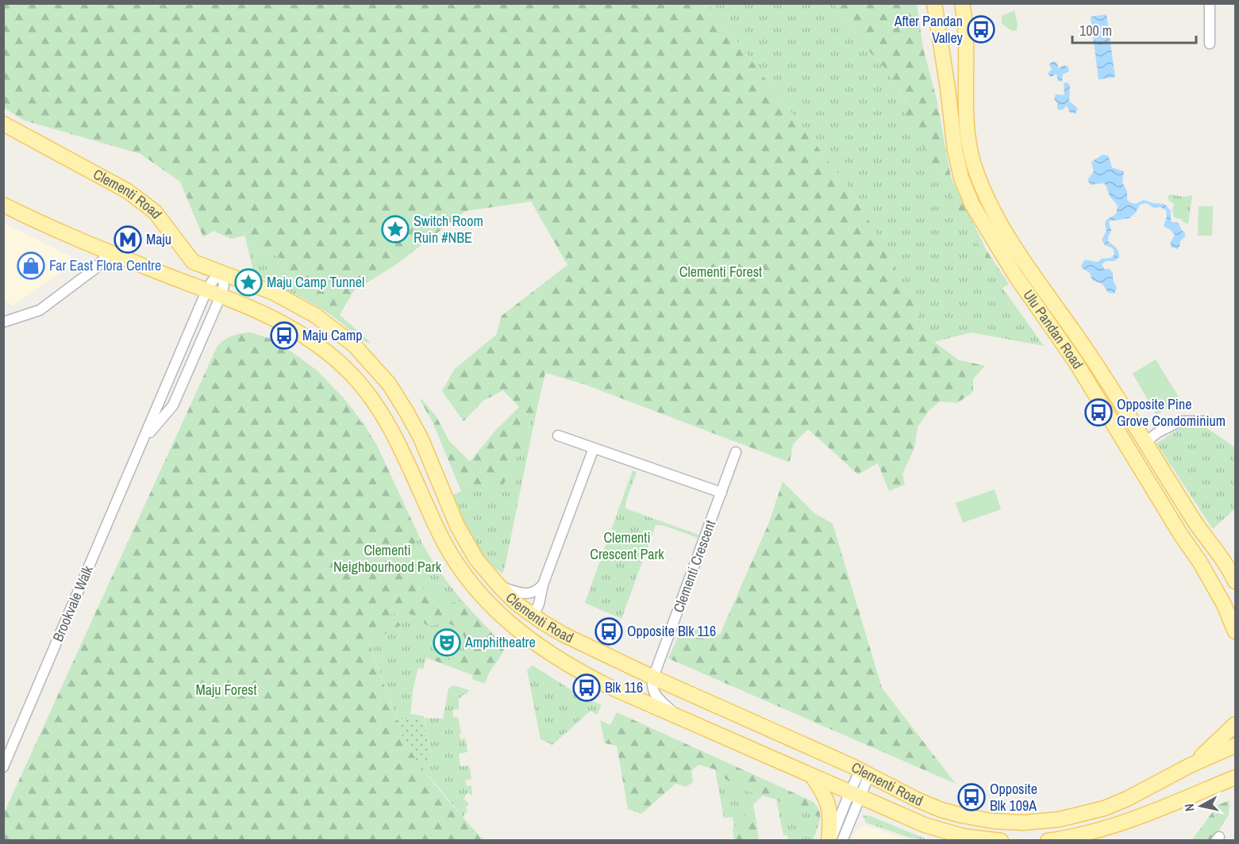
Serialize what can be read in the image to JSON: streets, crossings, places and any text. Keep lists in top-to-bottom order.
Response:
{
  "streets": {
    "main road": ["Clementi Road", "Ulu Pandan Road"],
    "street": ["Clementi Crescent", "Brookvale Walk"]
  },
  "crossings": [
    ["Clementi Road", "Clementi Crescent"],
    ["Clementi Road", "Brookvale Walk"]
  ],
  "parks": [
    "Clementi Forest",
    "Clementi Crescent Park",
    "Clementi Neighbourhood Park",
    "Maju Forest"
  ],
  "places": {
    "bus stop": [
      "After Pandan Valley",
      "Maju Camp",
      "Opposite Pine Grove Condominium",
      "Opposite Blk 116",
      "Blk 116",
      "Opposite Blk 109A"
    ],
    "place": ["Switch Room Ruin #NBE", "Maju Camp Tunnel"],
    "metro station": ["Maju"],
    "shop": ["Far East Flora Centre"],
    "theatre": ["Amphitheatre"]
  },
  "scale_bar": "100 m",
  "north": "left"
}
